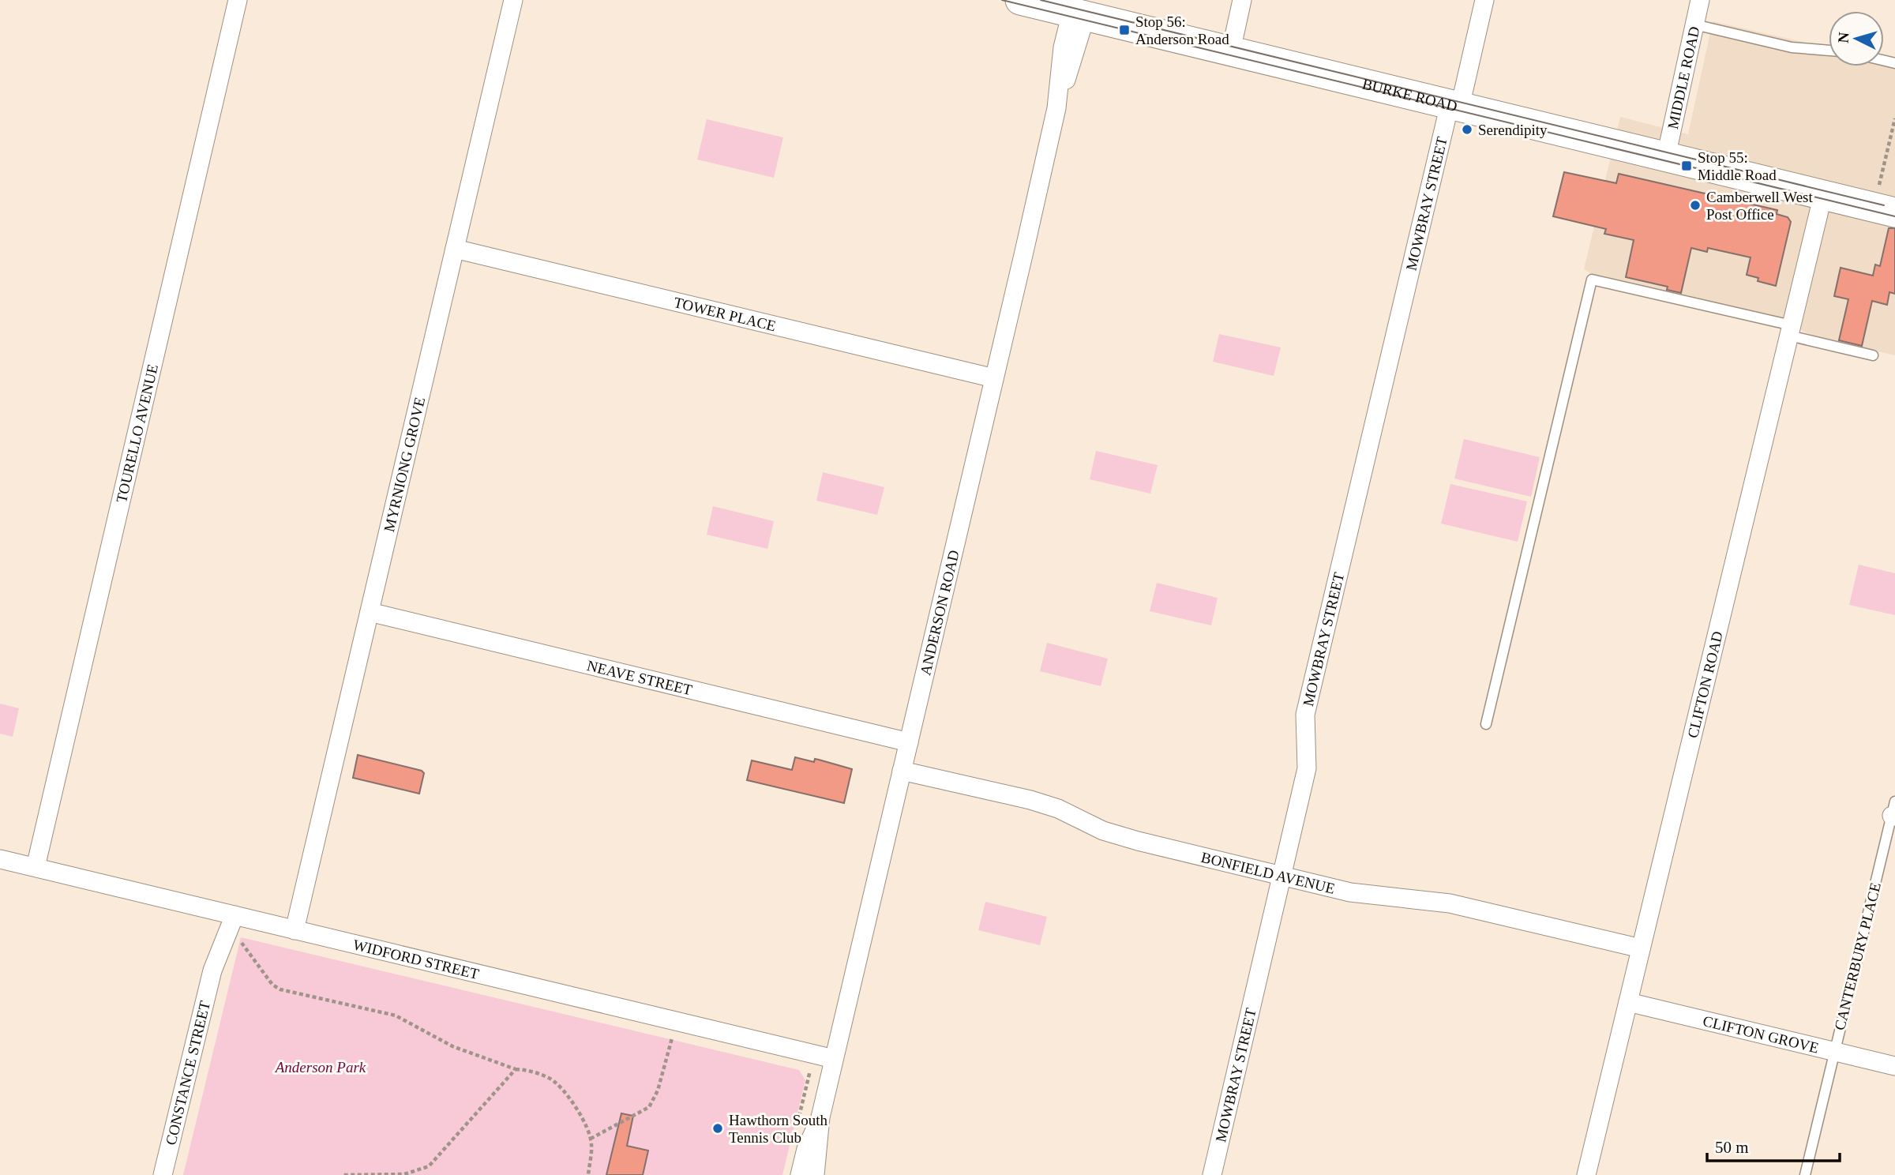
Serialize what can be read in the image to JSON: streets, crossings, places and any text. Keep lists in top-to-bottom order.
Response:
{
  "streets": {
    "main road": ["BURKE ROAD"],
    "street": [
      "MIDDLE ROAD",
      "MOWBRAY STREET",
      "TOWER PLACE",
      "TOURELLO AVENUE",
      "MYRNIONG GROVE",
      "ANDERSON ROAD",
      "NEAVE STREET",
      "CLIFTON ROAD",
      "BONFIELD AVENUE",
      "WIDFORD STREET",
      "CLIFTON GROVE",
      "CONSTANCE STREET"
    ],
    "lane": ["CANTERBURY PLACE"]
  },
  "crossings": [
    ["MIDDLE ROAD", "BURKE ROAD"],
    ["BURKE ROAD", "MOWBRAY STREET"],
    ["BURKE ROAD", "ANDERSON ROAD"],
    ["BURKE ROAD", "CLIFTON ROAD"],
    ["MOWBRAY STREET", "BONFIELD AVENUE"],
    ["TOWER PLACE", "MYRNIONG GROVE"],
    ["TOWER PLACE", "ANDERSON ROAD"],
    ["TOURELLO AVENUE", "WIDFORD STREET"],
    ["MYRNIONG GROVE", "NEAVE STREET"],
    ["MYRNIONG GROVE", "WIDFORD STREET"],
    ["ANDERSON ROAD", "NEAVE STREET"],
    ["ANDERSON ROAD", "BONFIELD AVENUE"],
    ["ANDERSON ROAD", "WIDFORD STREET"],
    ["CLIFTON ROAD", "BONFIELD AVENUE"],
    ["CLIFTON ROAD", "CLIFTON GROVE"],
    ["CANTERBURY PLACE", "CLIFTON GROVE"],
    ["WIDFORD STREET", "CONSTANCE STREET"]
  ],
  "parks": ["Anderson Park"],
  "places": {
    "transit": ["Stop 56: Anderson Road", "Stop 55: Middle Road"],
    "other": ["Serendipity", "Camberwell West Post Office", "Hawthorn South Tennis Club"]
  },
  "scale_bar": "50 m",
  "north": "left"
}
